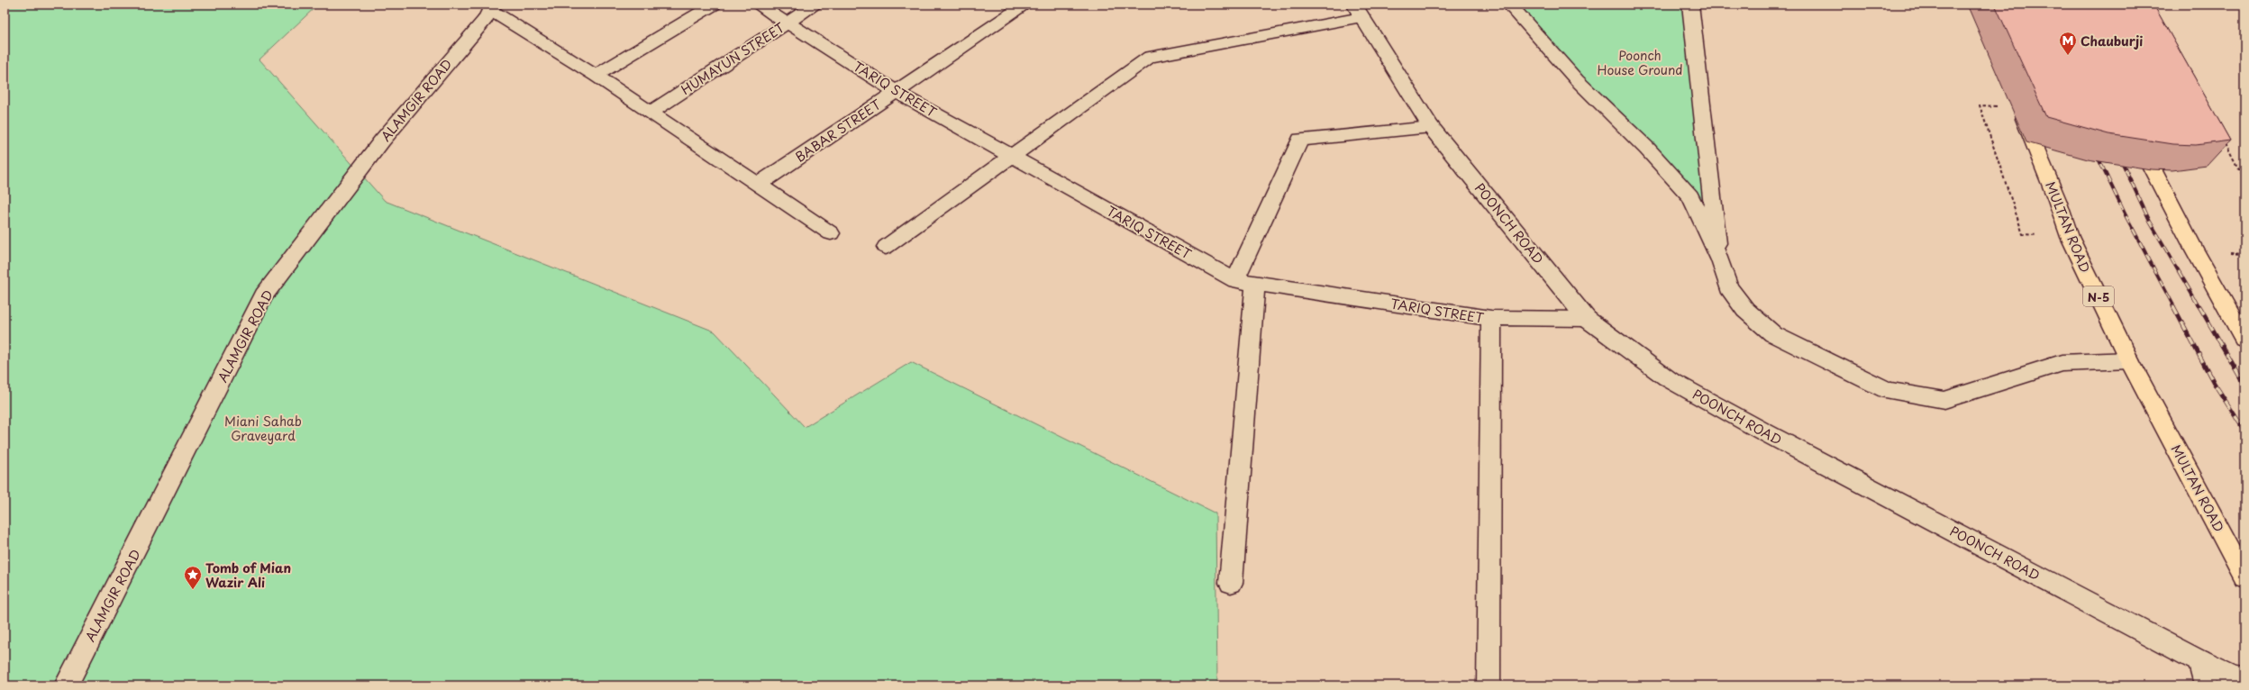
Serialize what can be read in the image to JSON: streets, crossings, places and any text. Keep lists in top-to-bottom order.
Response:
{
  "streets": {
    "main road": ["MULTAN ROAD", "N-5"],
    "street": [
      "HUMAYUN STREET",
      "TARIQ STREET",
      "ALAMGIR ROAD",
      "BABAR STREET",
      "POONCH ROAD"
    ]
  },
  "crossings": [
    ["HUMAYUN STREET", "TARIQ STREET"],
    ["TARIQ STREET", "BABAR STREET"],
    ["TARIQ STREET", "POONCH ROAD"]
  ],
  "parks": ["Poonch House Ground", "Miani Sahab Graveyard"],
  "places": {
    "metro station": ["Chauburji"],
    "place": ["Tomb of Mian Wazir Ali"]
  }
}
